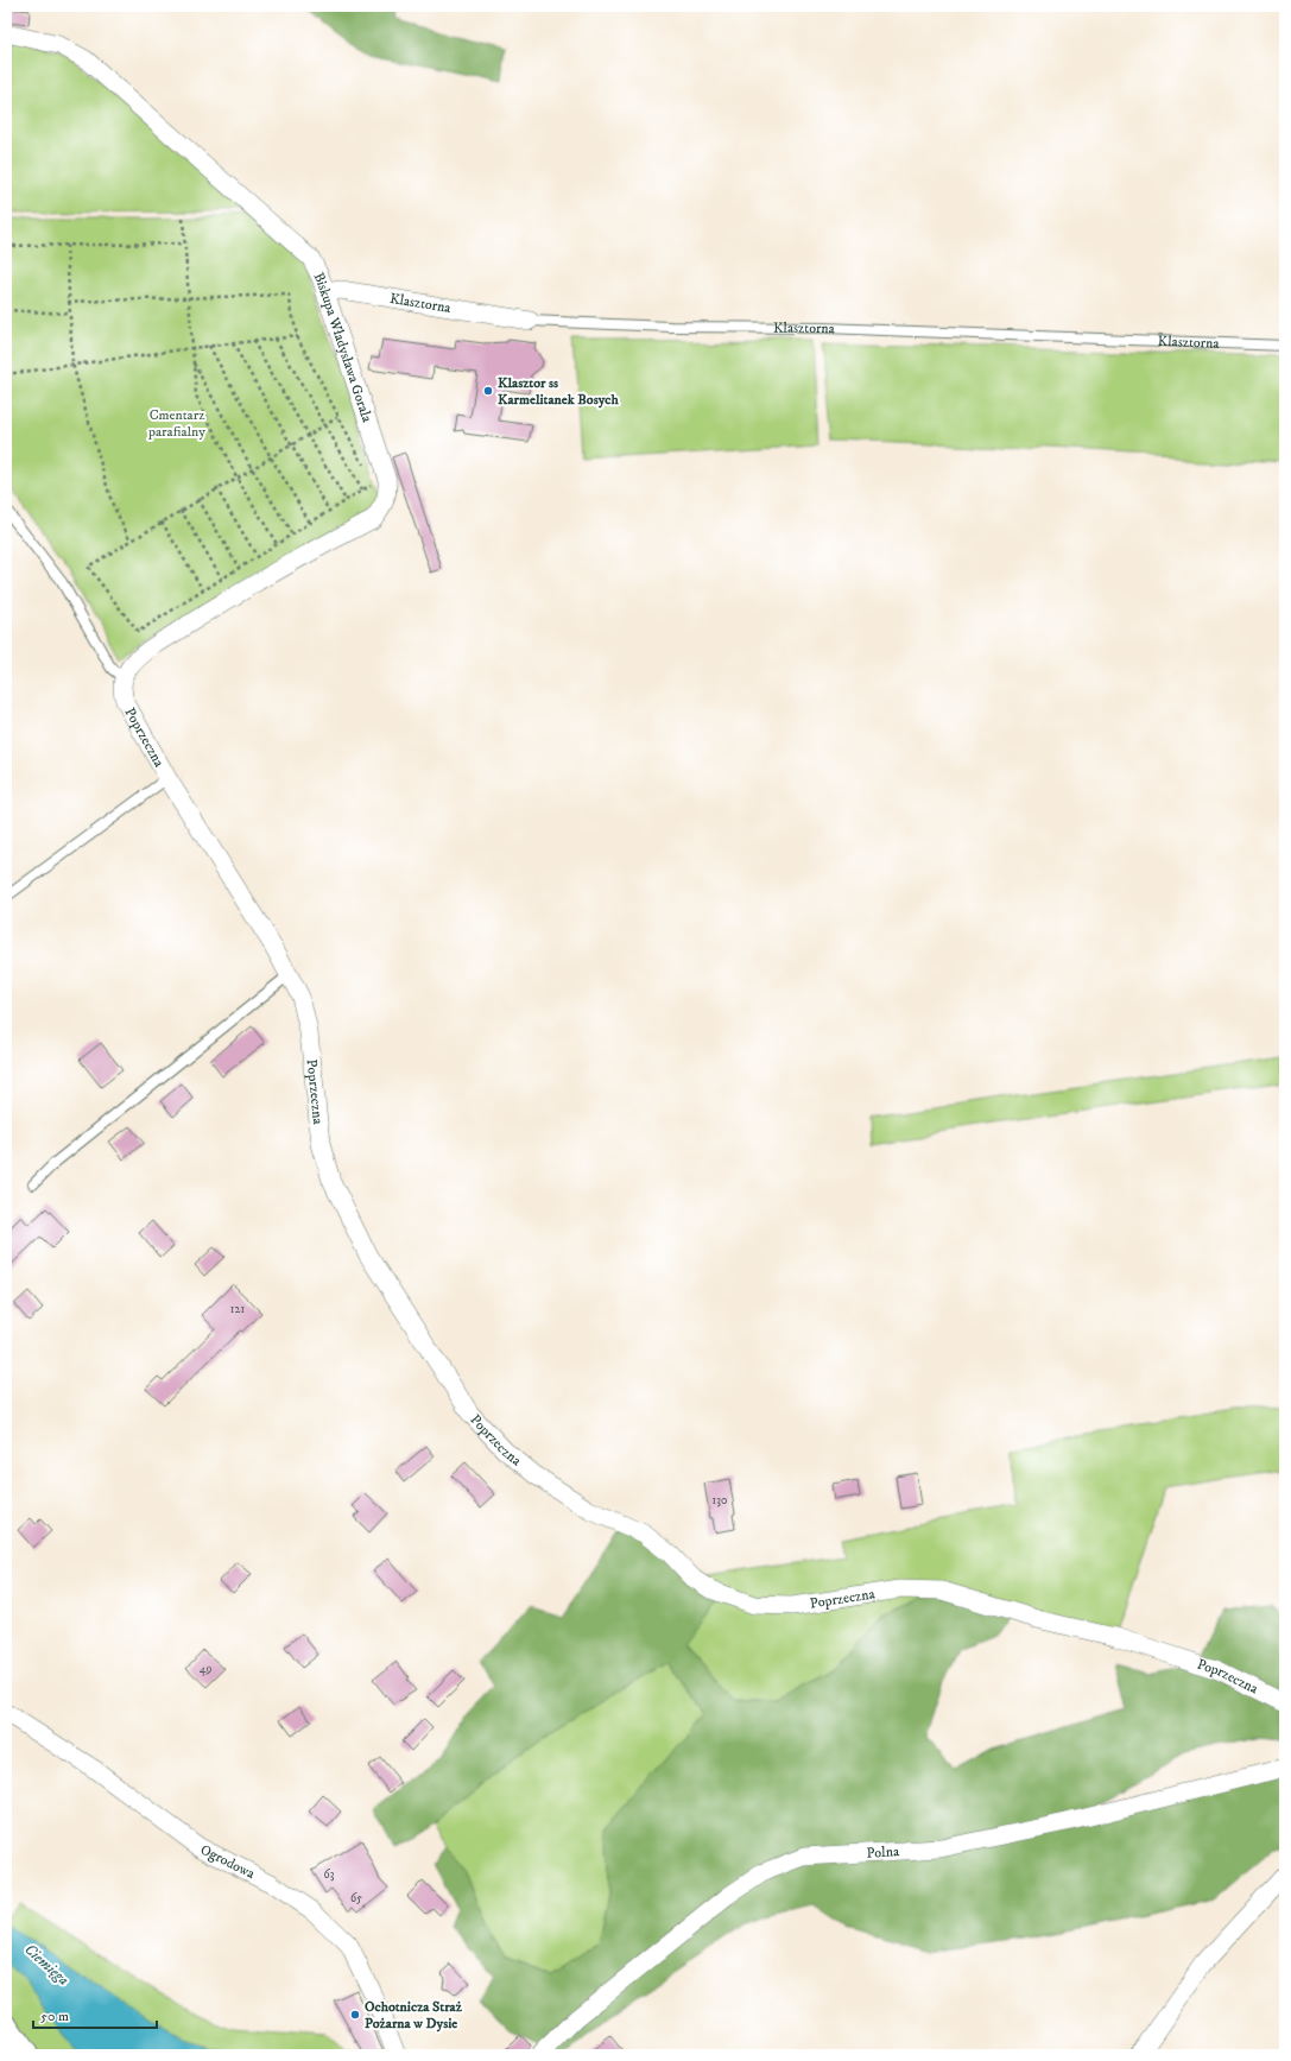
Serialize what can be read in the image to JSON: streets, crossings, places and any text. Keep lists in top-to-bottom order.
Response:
{
  "streets": {
    "street": [
      "Klasztorna",
      "Biskupa Władysława Gorala",
      "Poprzeczna",
      "Polna",
      "Ogrodowa"
    ]
  },
  "crossings": [
    ["Klasztorna", "Biskupa Władysława Gorala"],
    ["Biskupa Władysława Gorala", "Poprzeczna"]
  ],
  "water": ["Ciemięga"],
  "parks": ["Cmentarz parafialny"],
  "places": ["Klasztor ss Karmelitanek Bosych", "Ochotnicza Straż Pożarna w Dysie"],
  "house_numbers": [
    "121",
    "130",
    "49",
    "63",
    "65"
  ],
  "scale_bar": "50 m"
}
